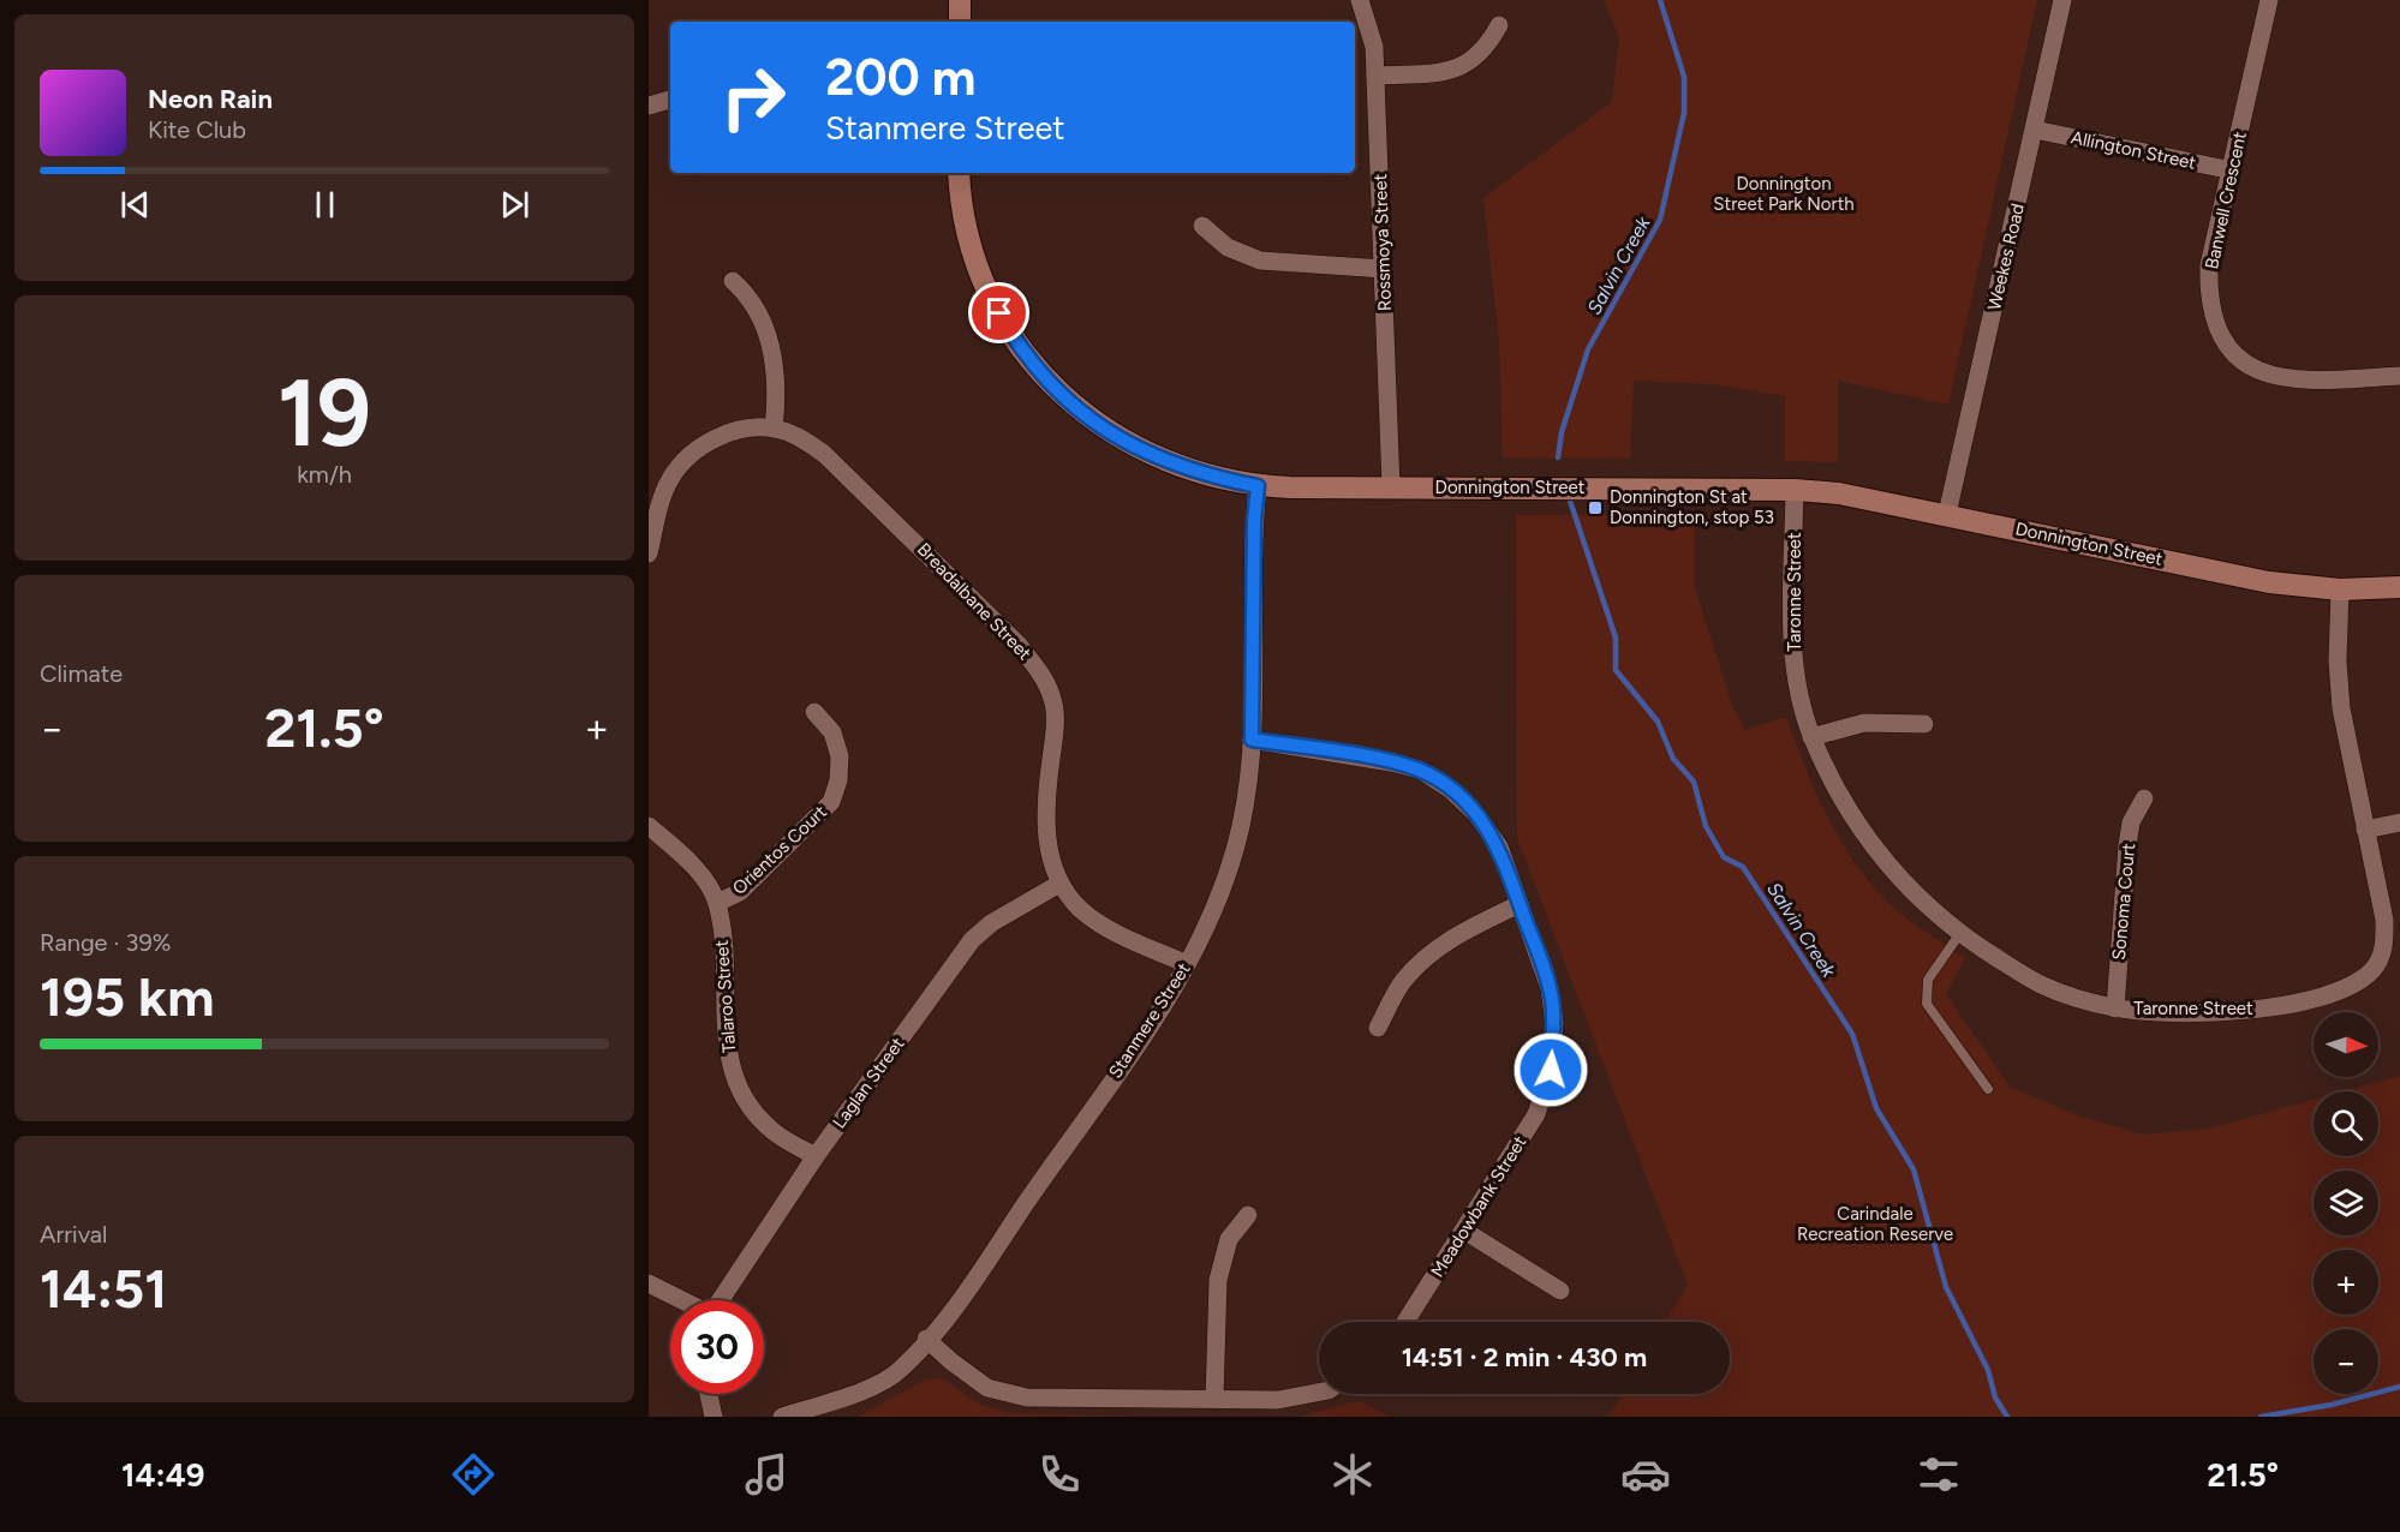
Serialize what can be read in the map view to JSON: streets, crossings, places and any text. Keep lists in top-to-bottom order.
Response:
{
  "streets": {
    "street": [
      "Allington Street",
      "Banwell Crescent",
      "Rossmoya Street",
      "Weekes Road",
      "Donnington Street",
      "Taronne Street",
      "Breadalbane Street",
      "Orientos Court",
      "Sonoma Court",
      "Talaroo Street",
      "Stanmere Street",
      "Laglan Street",
      "Meadowbank Street"
    ]
  },
  "crossings": [
    ["Allington Street", "Banwell Crescent"],
    ["Allington Street", "Weekes Road"],
    ["Rossmoya Street", "Donnington Street"],
    ["Weekes Road", "Donnington Street"],
    ["Donnington Street", "Taronne Street"],
    ["Donnington Street", "Stanmere Street"],
    ["Taronne Street", "Sonoma Court"],
    ["Breadalbane Street", "Stanmere Street"],
    ["Breadalbane Street", "Laglan Street"],
    ["Orientos Court", "Talaroo Street"],
    ["Talaroo Street", "Laglan Street"],
    ["Stanmere Street", "Meadowbank Street"]
  ],
  "water": ["Salvin Creek"],
  "parks": ["Donnington Street Park North", "Carindale Recreation Reserve"],
  "places": {
    "transit": ["Donnington St at Donnington, stop 53"]
  },
  "north": "right",
  "page": {
    "turn": ["200 m", "Stanmere Street"],
    "song": ["Neon Rain", "Kite Club"],
    "tile": [
      ["19", "km/h"],
      "Climate",
      ["Range · 39%", "195 km"],
      ["Arrival", "14:51"]
    ],
    "heat": ["−", "21.5°", "+"],
    "map_buttons": ["+", "−"],
    "limit": "30",
    "trip": "14:51 · 2 min · 430 m",
    "tabs": ["14:49", "21.5°"]
  }
}
